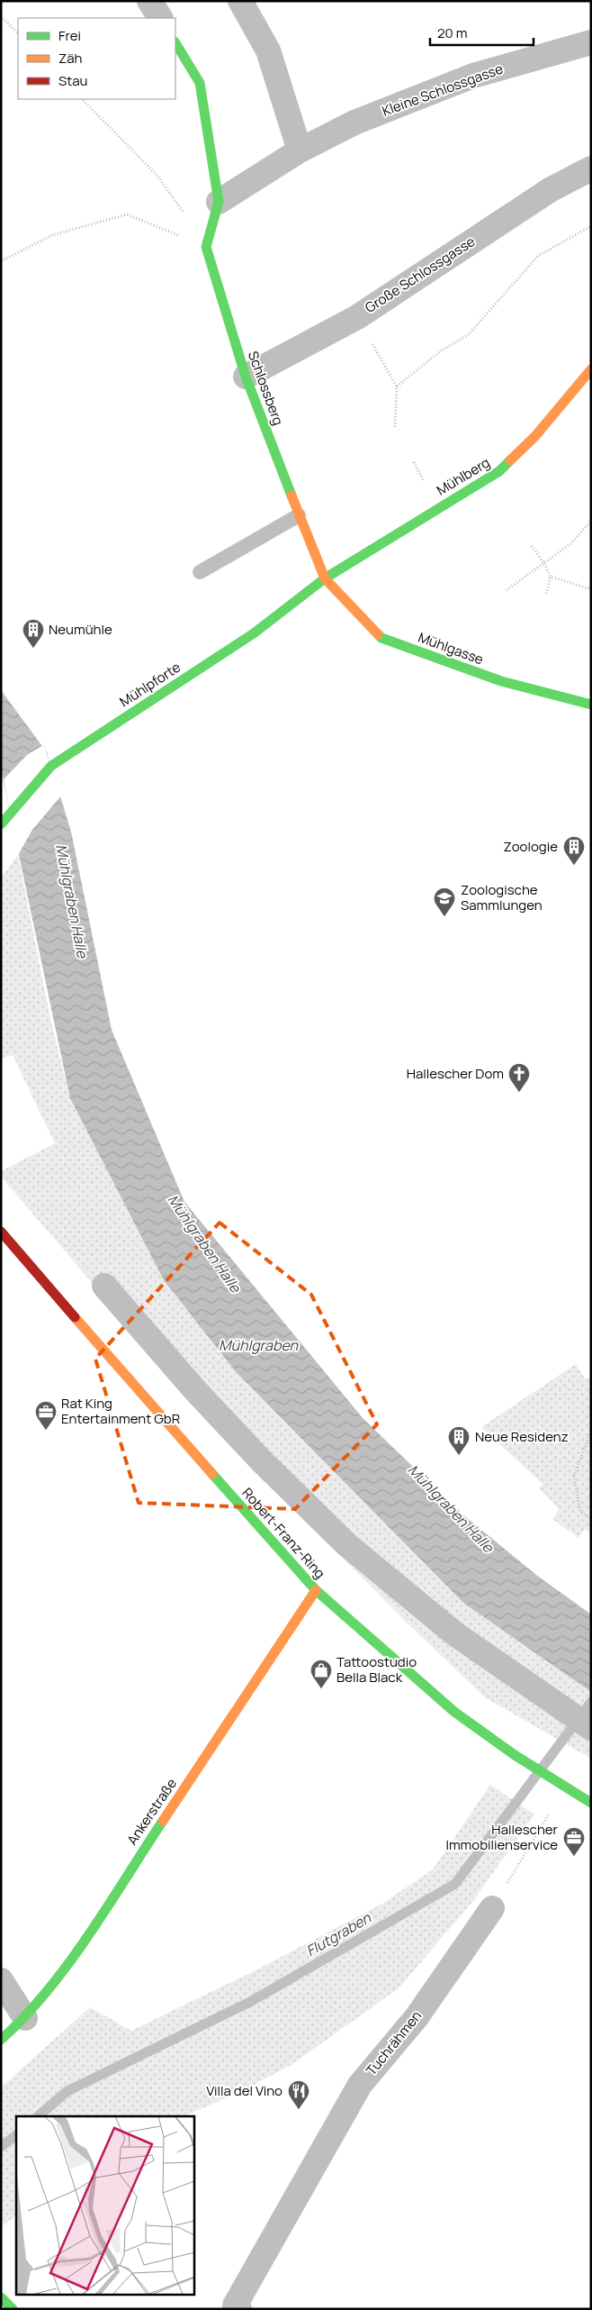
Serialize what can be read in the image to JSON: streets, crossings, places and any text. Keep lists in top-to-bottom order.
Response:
{
  "streets": {
    "street": [
      "Kleine Schlossgasse",
      "Große Schlossgasse",
      "Schlossberg",
      "Mühlberg",
      "Mühlgasse",
      "Mühlpforte",
      "Robert-Franz-Ring",
      "Ankerstraße",
      "Tuchrähmen"
    ]
  },
  "crossings": [
    ["Große Schlossgasse", "Schlossberg"],
    ["Schlossberg", "Mühlberg"],
    ["Schlossberg", "Mühlgasse"],
    ["Schlossberg", "Mühlpforte"],
    ["Mühlberg", "Mühlgasse"],
    ["Mühlberg", "Mühlpforte"],
    ["Mühlgasse", "Mühlpforte"],
    ["Robert-Franz-Ring", "Ankerstraße"]
  ],
  "water": ["Mühlgraben Halle", "Mühlgraben", "Flutgraben"],
  "places": {
    "building": ["Neumühle", "Zoologie", "Neue Residenz"],
    "school or university": ["Zoologische Sammlungen"],
    "church": ["Hallescher Dom"],
    "office": ["Rat King Entertainment GbR", "Hallescher Immobilienservice"],
    "shop": ["Tattoostudio Bella Black"],
    "restaurant": ["Villa del Vino"]
  },
  "legend": ["Frei", "Zäh", "Stau"],
  "scale_bar": "20 m"
}
